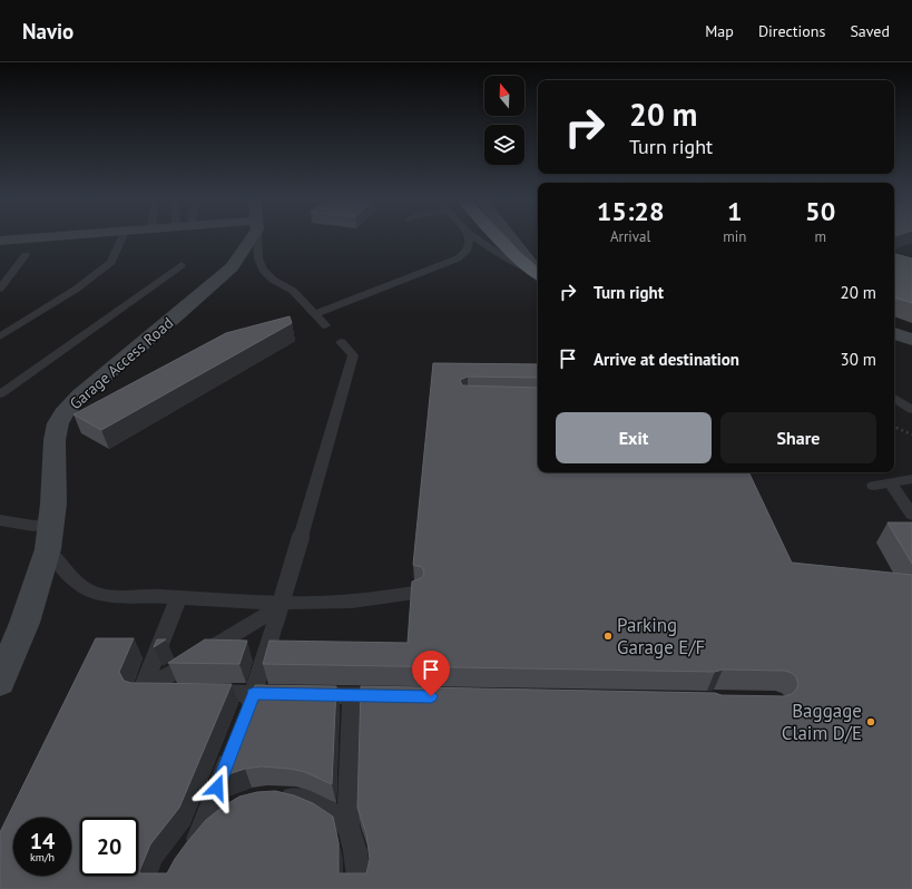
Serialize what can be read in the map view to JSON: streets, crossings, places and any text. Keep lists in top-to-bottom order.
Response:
{
  "streets": {
    "street": ["Garage Access Road"]
  },
  "places": ["Parking Garage E/F", "Baggage Claim D/E"],
  "north": "top",
  "page": {
    "header": "Navio",
    "nav": ["Map", "Directions", "Saved"],
    "turn": ["20 m", "Turn right"],
    "eta": [
      "15:28",
      "Arrival",
      "1",
      "min",
      "50",
      "m"
    ],
    "list": [
      {
        "name": "Turn right",
        "value": "20 m"
      },
      {
        "name": "Arrive at destination",
        "value": "30 m"
      }
    ],
    "buttons": ["Exit", "Share"],
    "speed": "14 km/h",
    "limit": "20"
  }
}
